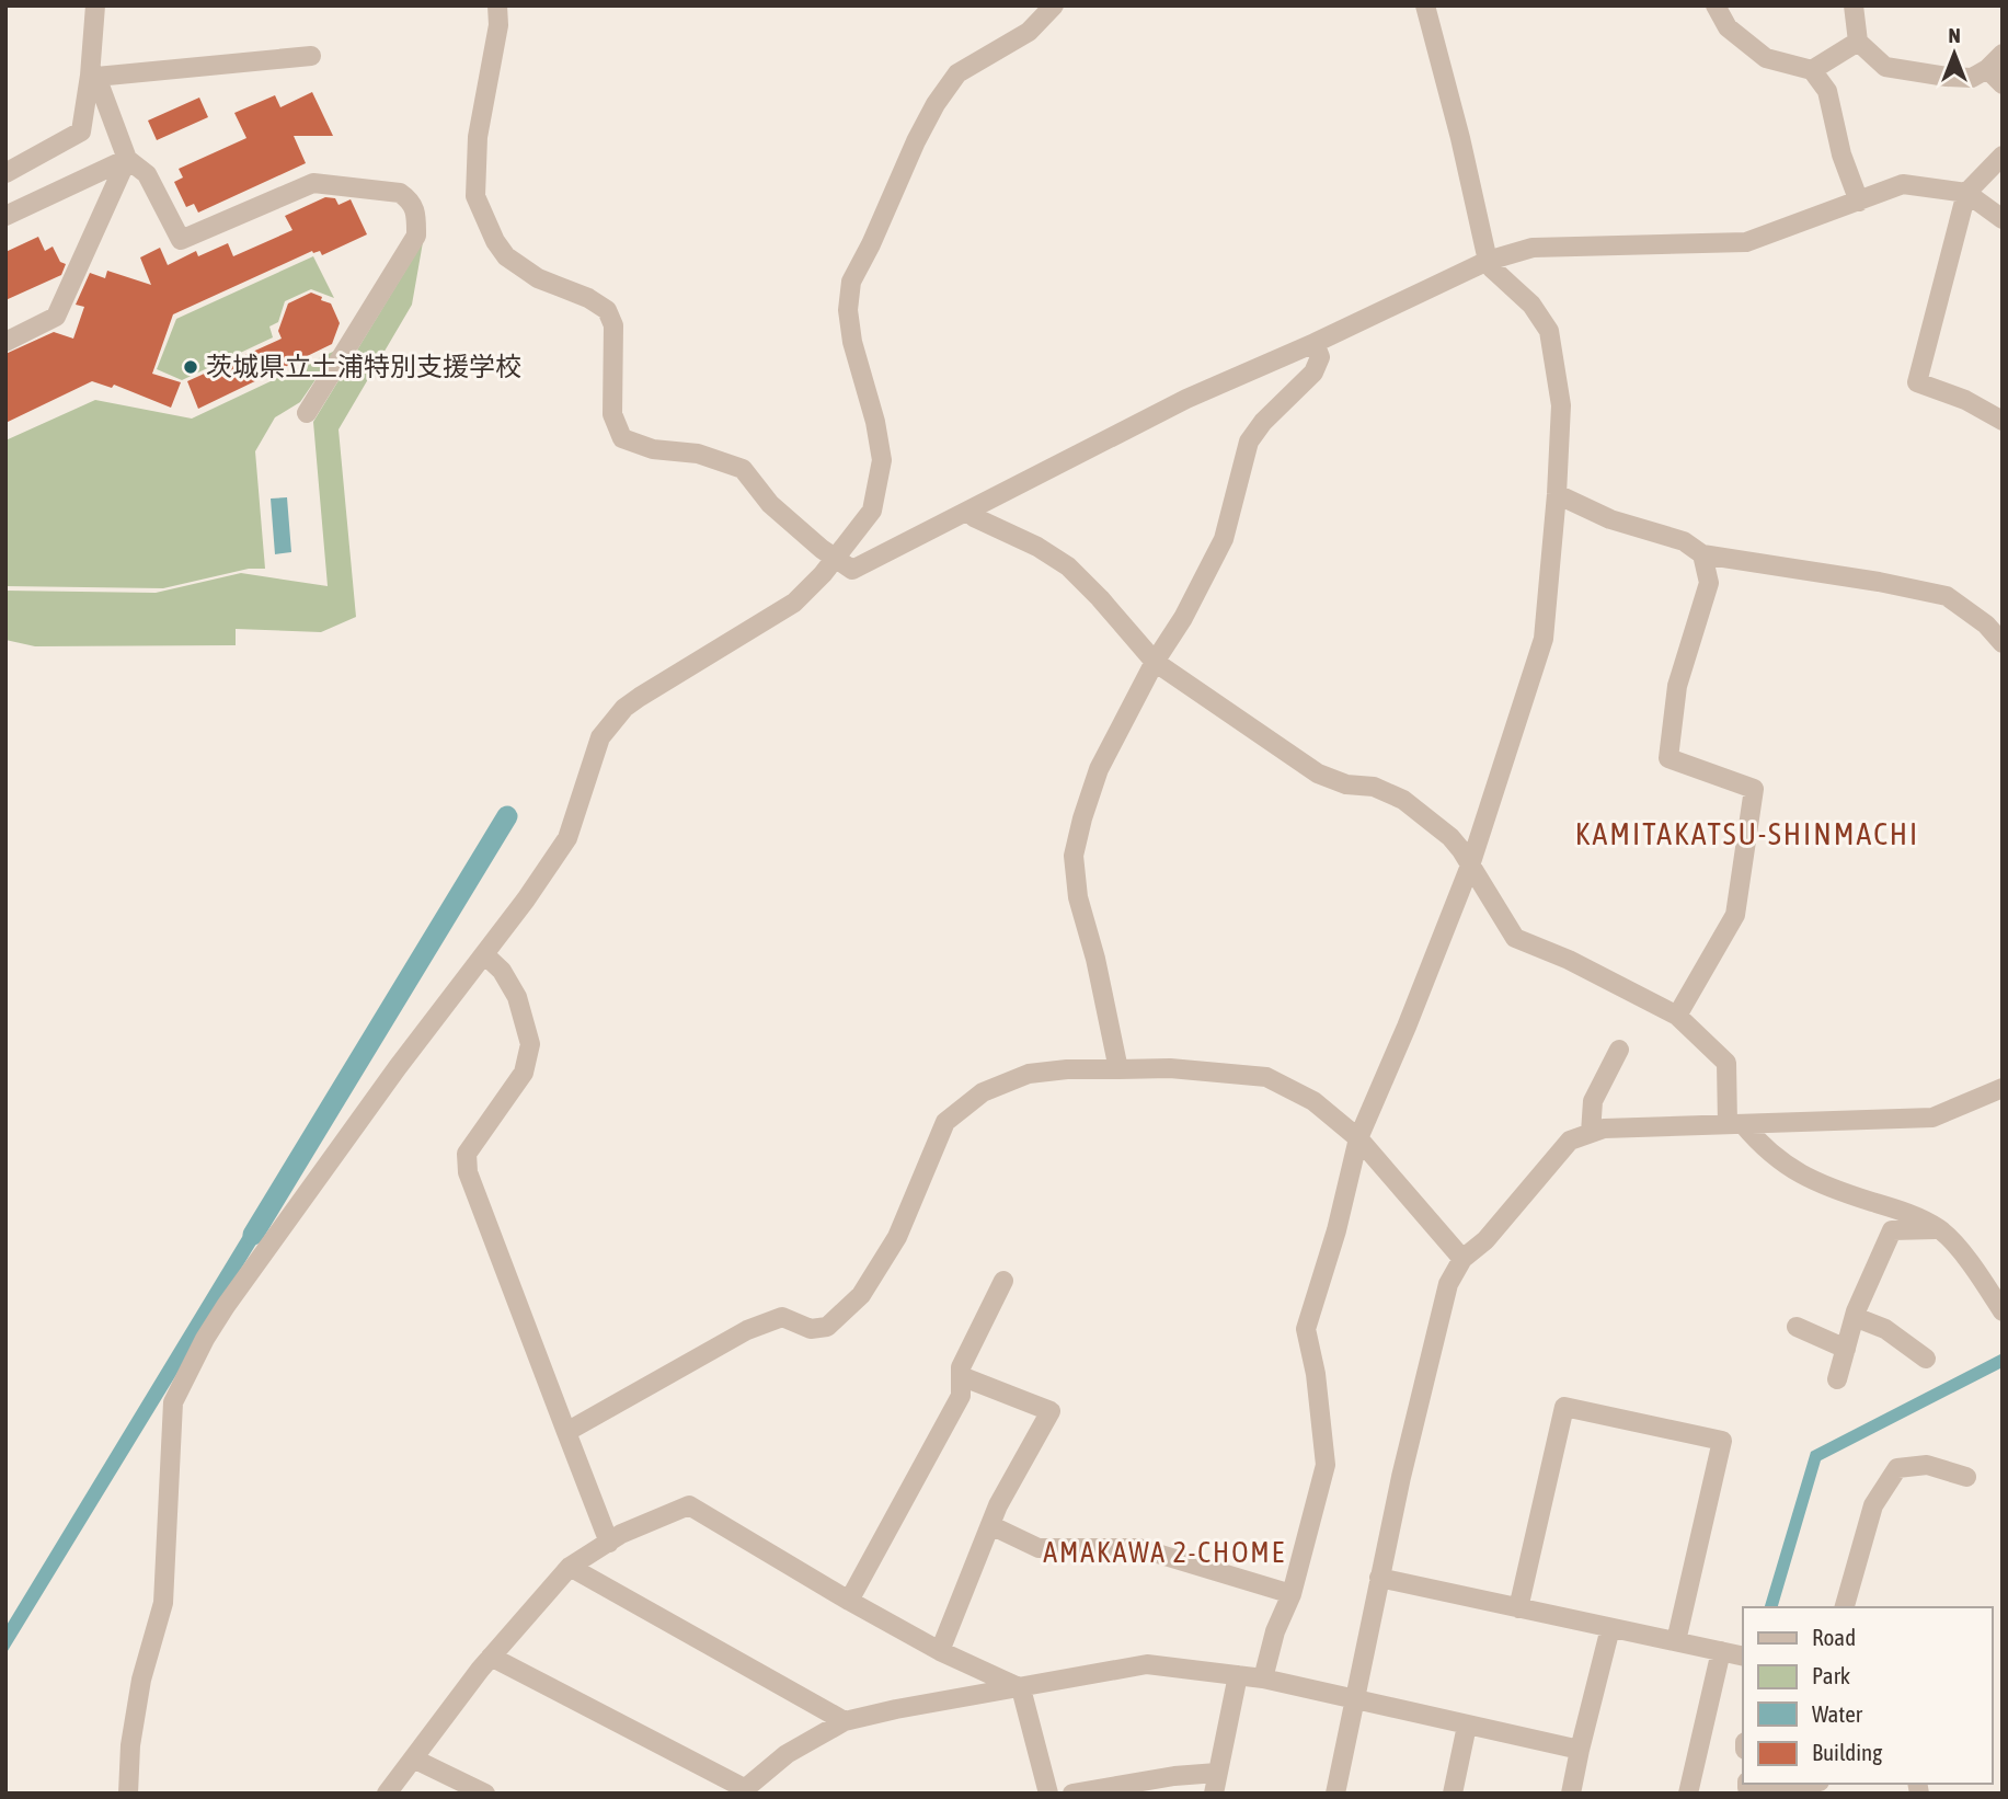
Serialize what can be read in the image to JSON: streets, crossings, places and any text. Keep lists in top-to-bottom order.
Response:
{
  "districts": ["KAMITAKATSU-SHINMACHI", "AMAKAWA 2-CHOME"],
  "places": ["茨城県立土浦特別支援学校"],
  "legend": [
    "Road",
    "Park",
    "Water",
    "Building"
  ],
  "north": "top"
}
